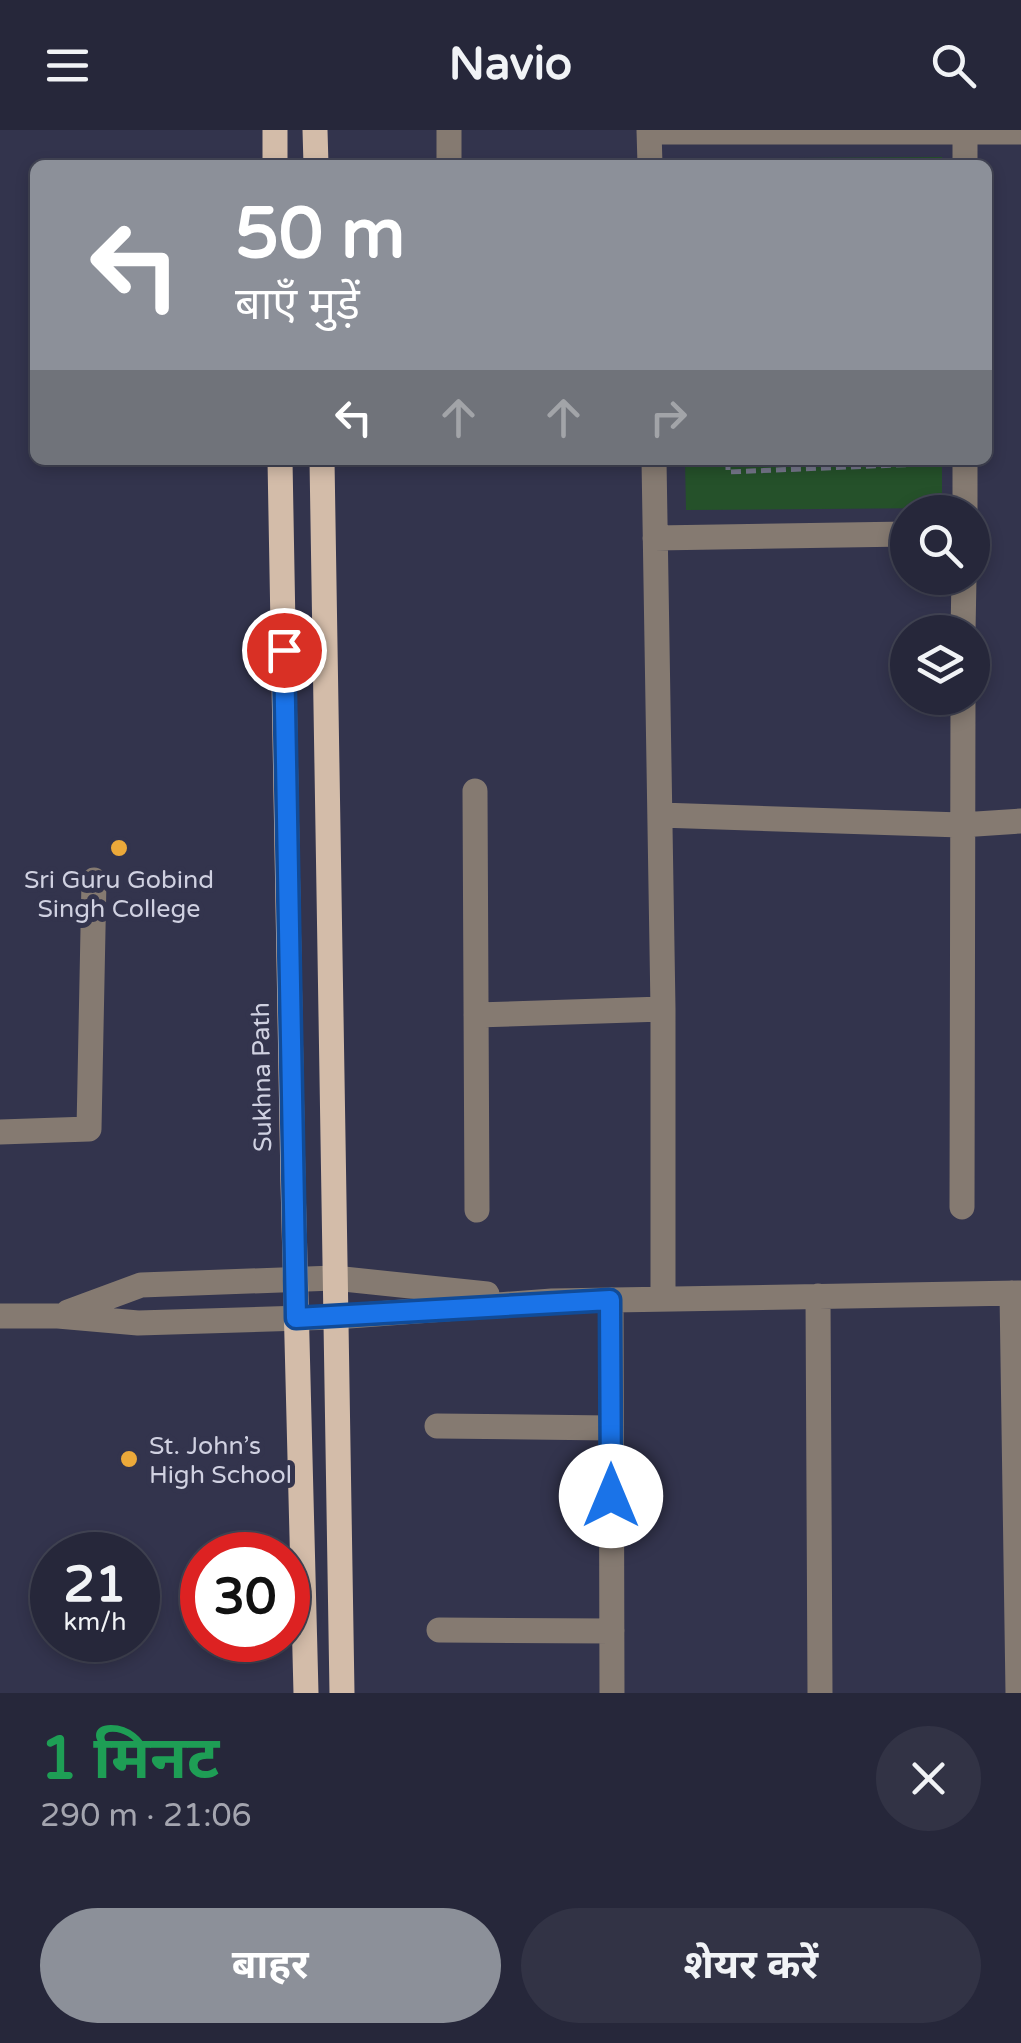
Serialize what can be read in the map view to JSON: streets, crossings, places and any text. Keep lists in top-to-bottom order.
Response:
{
  "streets": {
    "main road": ["Sukhna Path"]
  },
  "places": ["Sri Guru Gobind Singh College", "St. John’s High School"],
  "page": {
    "header": "Navio",
    "turn": ["50 m", "बाएँ मुड़ें"],
    "speed": "21 km/h",
    "limit": "30",
    "heading": ["1 मिनट", "290 m · 21:06"],
    "buttons": ["बाहर", "शेयर करें"]
  }
}
